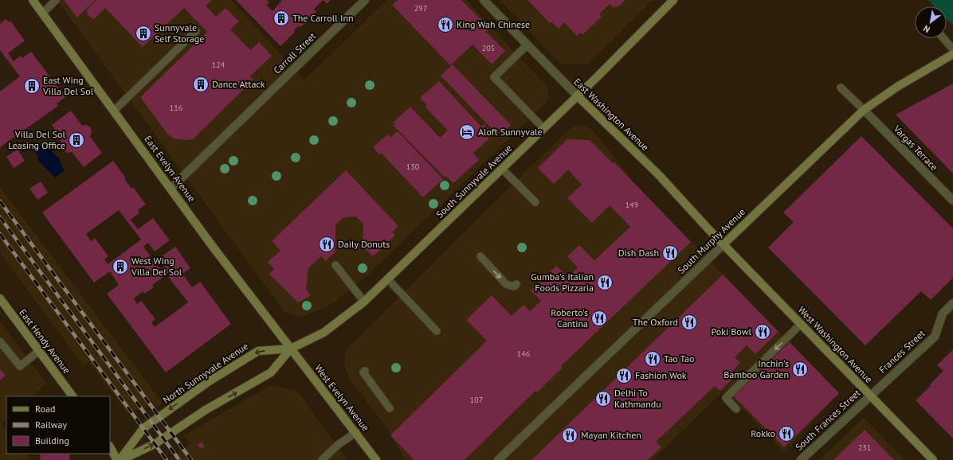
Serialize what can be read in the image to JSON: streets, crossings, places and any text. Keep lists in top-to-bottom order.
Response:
{
  "streets": {
    "main road": [
      "East Washington Avenue",
      "East Evelyn Avenue",
      "South Sunnyvale Avenue",
      "South Murphy Avenue",
      "East Hendy Avenue",
      "West Washington Avenue",
      "North Sunnyvale Avenue",
      "West Evelyn Avenue"
    ],
    "street": [
      "Carroll Street",
      "Vargas Terrace",
      "Frances Street",
      "South Frances Street"
    ]
  },
  "crossings": [
    ["Carroll Street", "East Evelyn Avenue"],
    ["East Washington Avenue", "South Sunnyvale Avenue"],
    ["East Washington Avenue", "South Murphy Avenue"],
    ["East Washington Avenue", "West Washington Avenue"],
    ["Vargas Terrace", "South Murphy Avenue"],
    ["East Evelyn Avenue", "South Sunnyvale Avenue"],
    ["East Evelyn Avenue", "North Sunnyvale Avenue"],
    ["East Evelyn Avenue", "West Evelyn Avenue"],
    ["South Sunnyvale Avenue", "North Sunnyvale Avenue"],
    ["South Sunnyvale Avenue", "West Evelyn Avenue"],
    ["South Murphy Avenue", "West Washington Avenue"],
    ["West Washington Avenue", "Frances Street"],
    ["West Washington Avenue", "South Frances Street"],
    ["Frances Street", "South Frances Street"],
    ["North Sunnyvale Avenue", "West Evelyn Avenue"]
  ],
  "places": {
    "building": [
      "The Carroll Inn",
      "Sunnyvale Self Storage",
      "Dance Attack",
      "East Wing Villa Del Sol",
      "Villa Del Sol Leasing Office",
      "West Wing Villa Del Sol"
    ],
    "restaurant": [
      "King Wah Chinese",
      "Daily Donuts",
      "Dish Dash",
      "Gumba's Italian Foods Pizzaria",
      "Roberto's Cantina",
      "The Oxford",
      "Poki Bowl",
      "Tao Tao",
      "Inchin's Bamboo Garden",
      "Fashion Wok",
      "Delhi To Kathmandu",
      "Rokko",
      "Mayan Kitchen"
    ],
    "hotel": ["Aloft Sunnyvale"]
  },
  "house_numbers": [
    "297",
    "205",
    "124",
    "116",
    "130",
    "149",
    "146",
    "107",
    "231"
  ],
  "legend": ["Road", "Railway", "Building"],
  "north": "bottom left"
}
